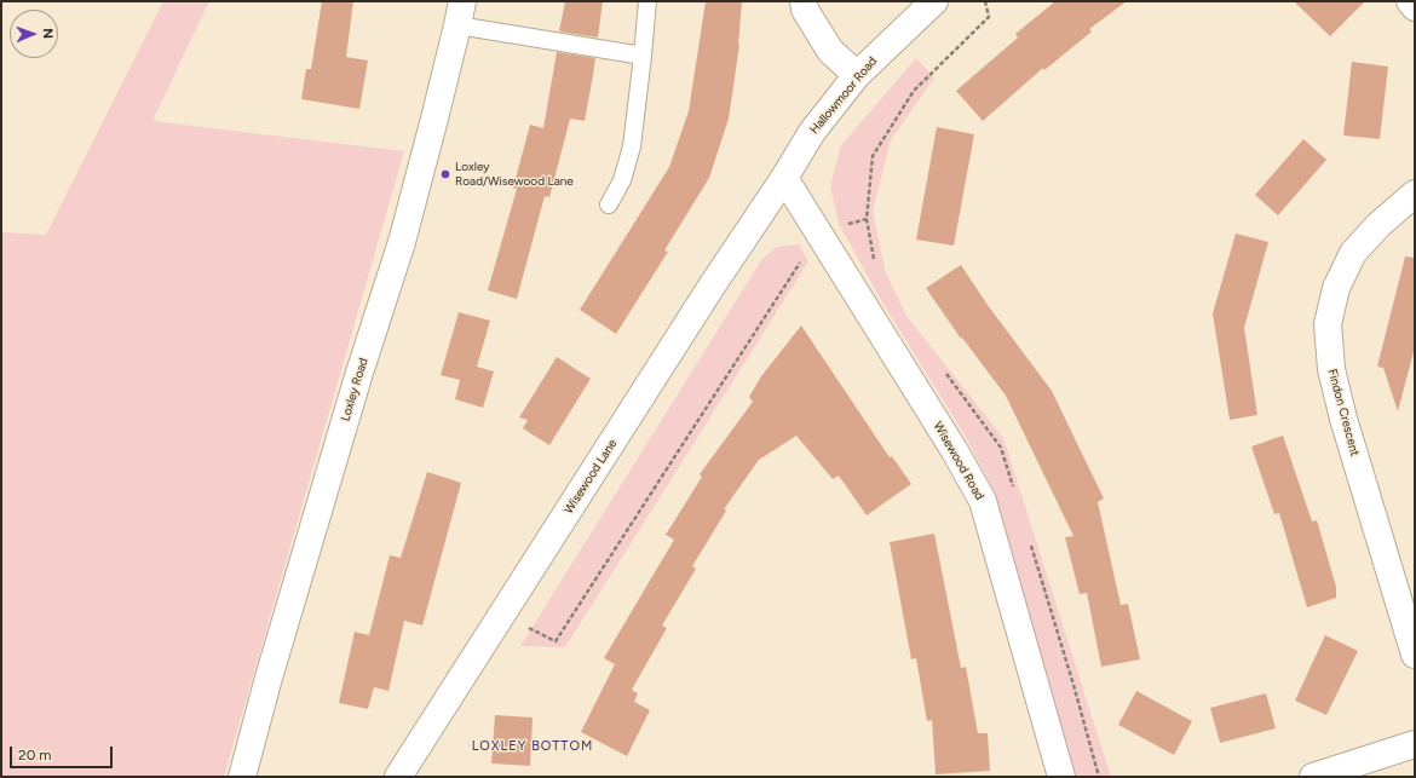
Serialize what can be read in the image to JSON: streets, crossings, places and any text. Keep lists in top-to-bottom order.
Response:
{
  "streets": {
    "street": [
      "Hallowmoor Road",
      "Loxley Road",
      "Findon Crescent",
      "Wisewood Road",
      "Wisewood Lane"
    ]
  },
  "crossings": [
    ["Hallowmoor Road", "Wisewood Road"],
    ["Hallowmoor Road", "Wisewood Lane"],
    ["Wisewood Road", "Wisewood Lane"]
  ],
  "districts": ["LOXLEY BOTTOM"],
  "places": ["Loxley Road/Wisewood Lane"],
  "scale_bar": "20 m",
  "north": "right"
}
